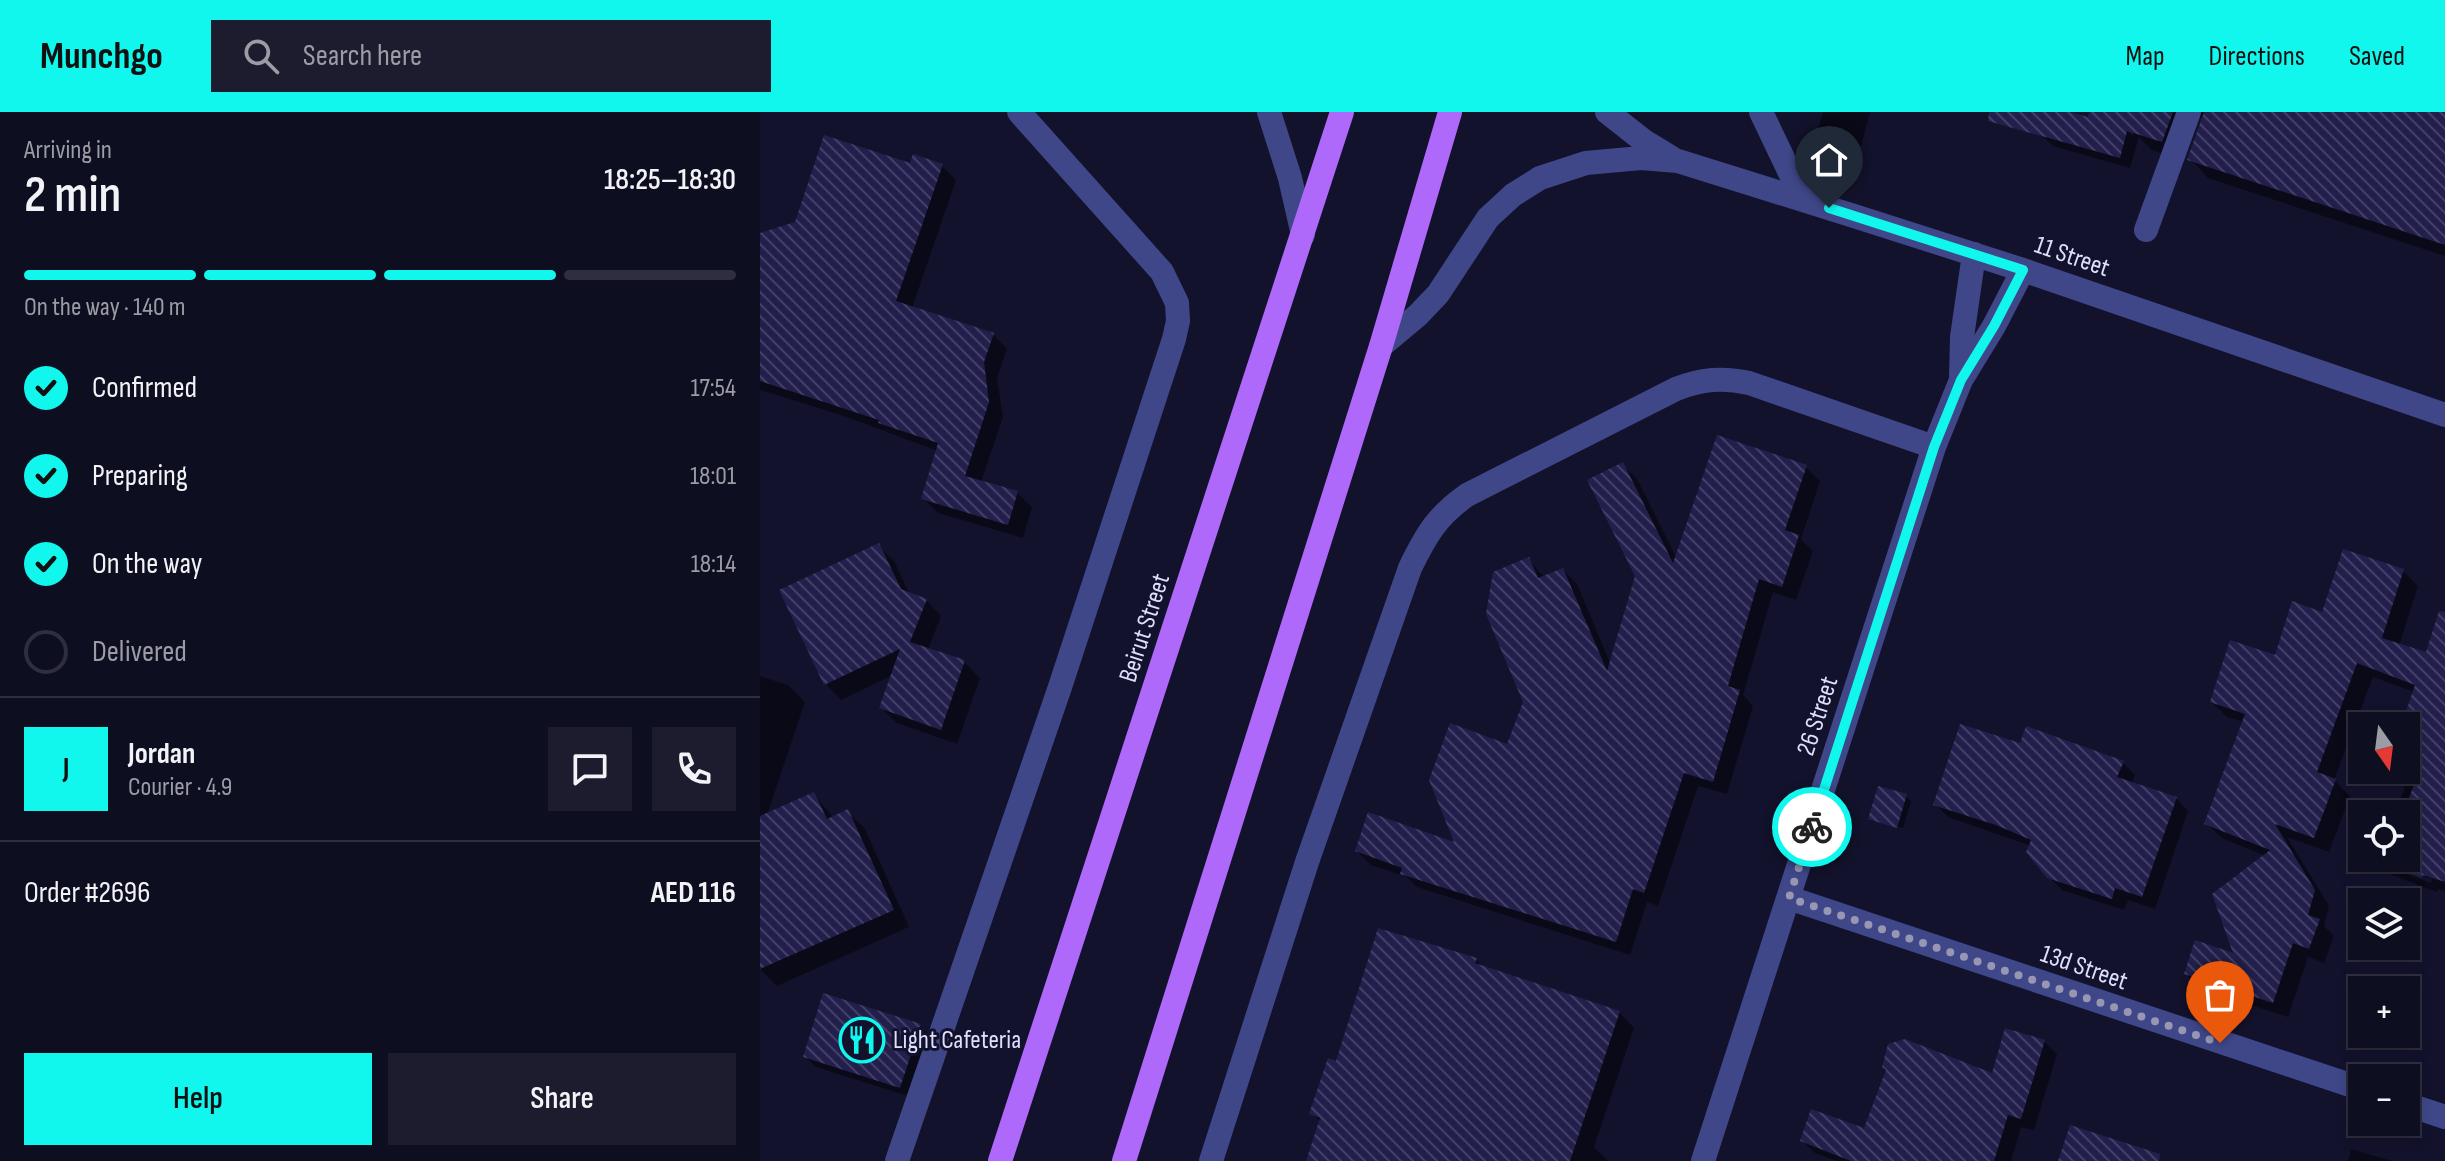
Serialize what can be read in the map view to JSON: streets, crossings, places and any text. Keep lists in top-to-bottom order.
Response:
{
  "streets": {
    "main road": ["Beirut Street"],
    "street": ["11 Street", "26 Street", "13d Street"]
  },
  "crossings": [
    ["11 Street", "26 Street"],
    ["26 Street", "13d Street"]
  ],
  "places": {
    "restaurant": ["Light Cafeteria"]
  },
  "north": "bottom",
  "page": {
    "header": "Munchgo",
    "search": "Search here",
    "nav": ["Map", "Directions", "Saved"],
    "heading": ["2 min", "Arriving in", "18:25–18:30"],
    "panel": [
      "Jordan",
      "Courier · 4.9",
      "Order #2696",
      "AED 116"
    ],
    "bar": "On the way · 140 m",
    "list": [
      ["Confirmed", "17:54"],
      ["Preparing", "18:01"],
      ["On the way", "18:14"],
      "Delivered"
    ],
    "map_buttons": ["+", "−"],
    "round": "J",
    "buttons": ["Help", "Share"]
  }
}
